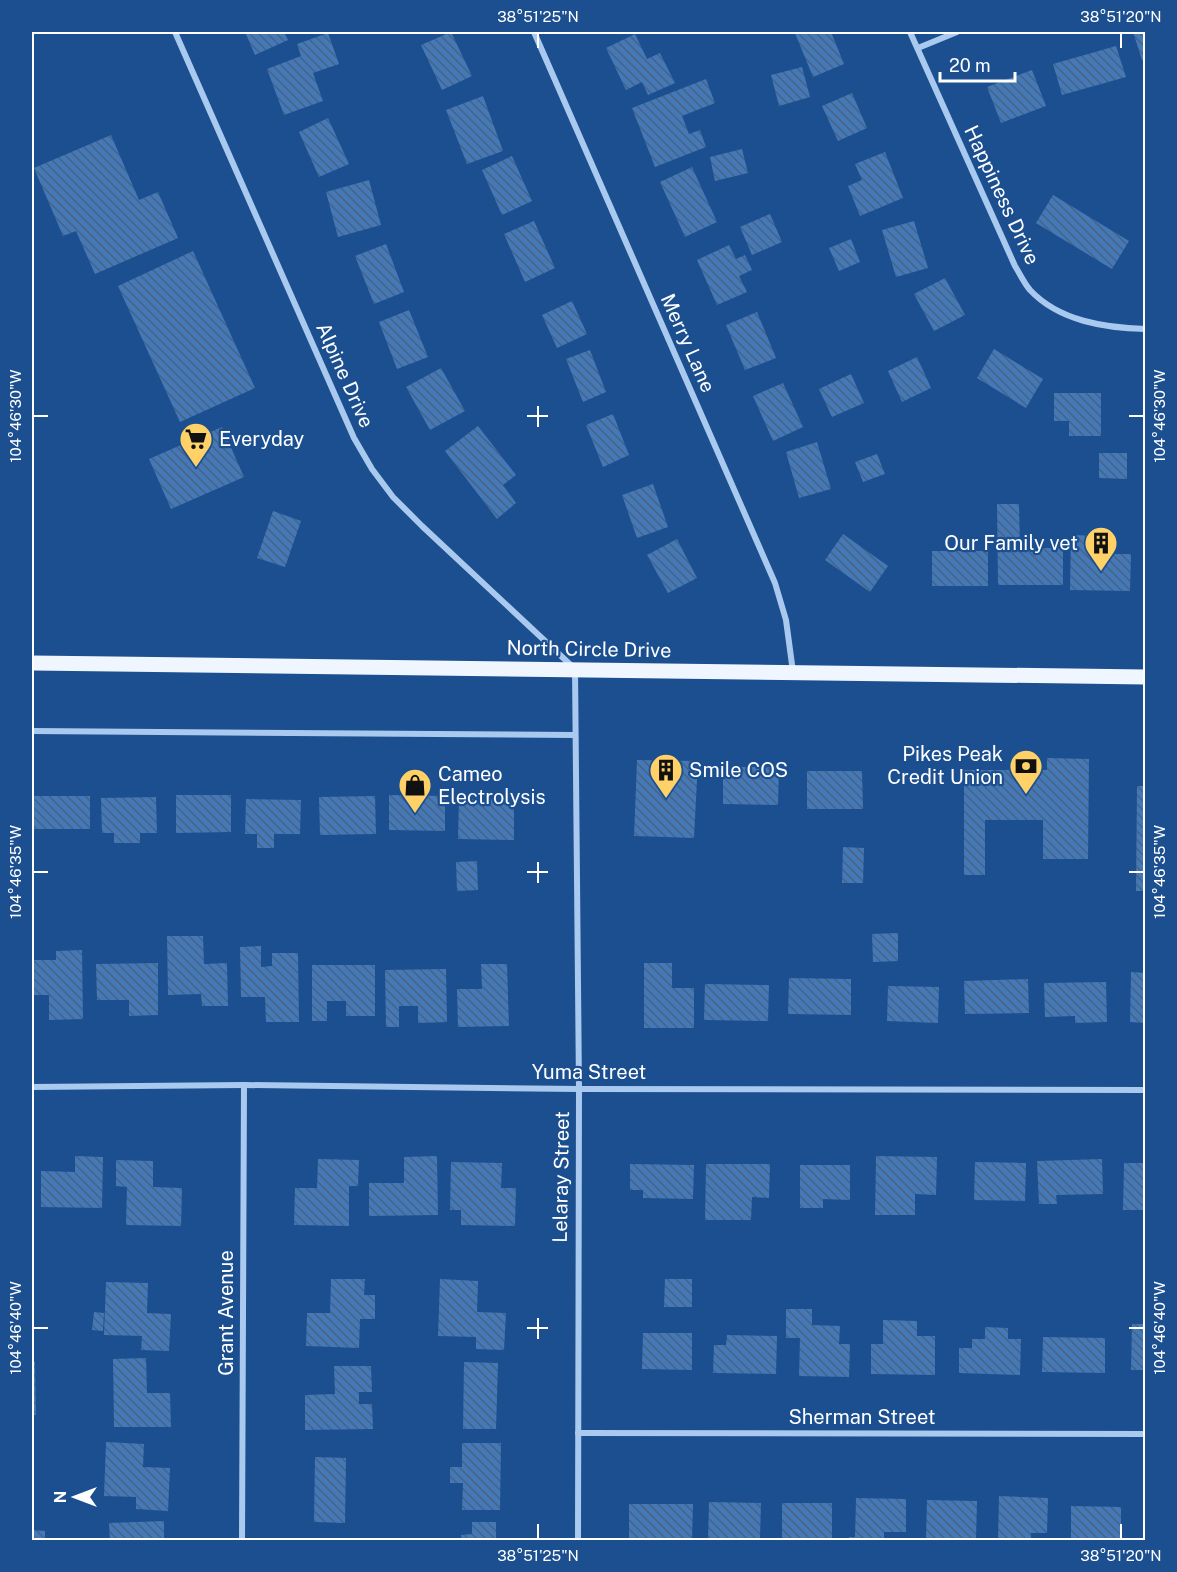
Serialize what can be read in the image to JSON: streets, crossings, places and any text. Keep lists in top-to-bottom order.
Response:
{
  "streets": {
    "main road": ["North Circle Drive"],
    "street": [
      "Happiness Drive",
      "Merry Lane",
      "Alpine Drive",
      "Yuma Street",
      "Lelaray Street",
      "Grant Avenue",
      "Sherman Street"
    ]
  },
  "crossings": [
    ["Merry Lane", "North Circle Drive"],
    ["Alpine Drive", "North Circle Drive"],
    ["Alpine Drive", "Lelaray Street"],
    ["North Circle Drive", "Lelaray Street"],
    ["Yuma Street", "Lelaray Street"],
    ["Yuma Street", "Grant Avenue"],
    ["Lelaray Street", "Sherman Street"]
  ],
  "places": {
    "supermarket": ["Everyday"],
    "building": ["Our Family vet", "Smile COS"],
    "bank": ["Pikes Peak Credit Union"],
    "shop": ["Cameo Electrolysis"]
  },
  "scale_bar": "20 m",
  "north": "left",
  "coordinates": [
    "38°51'25\"N",
    "38°51'20\"N",
    "104°46'30\"W",
    "104°46'35\"W",
    "104°46'40\"W"
  ]
}
